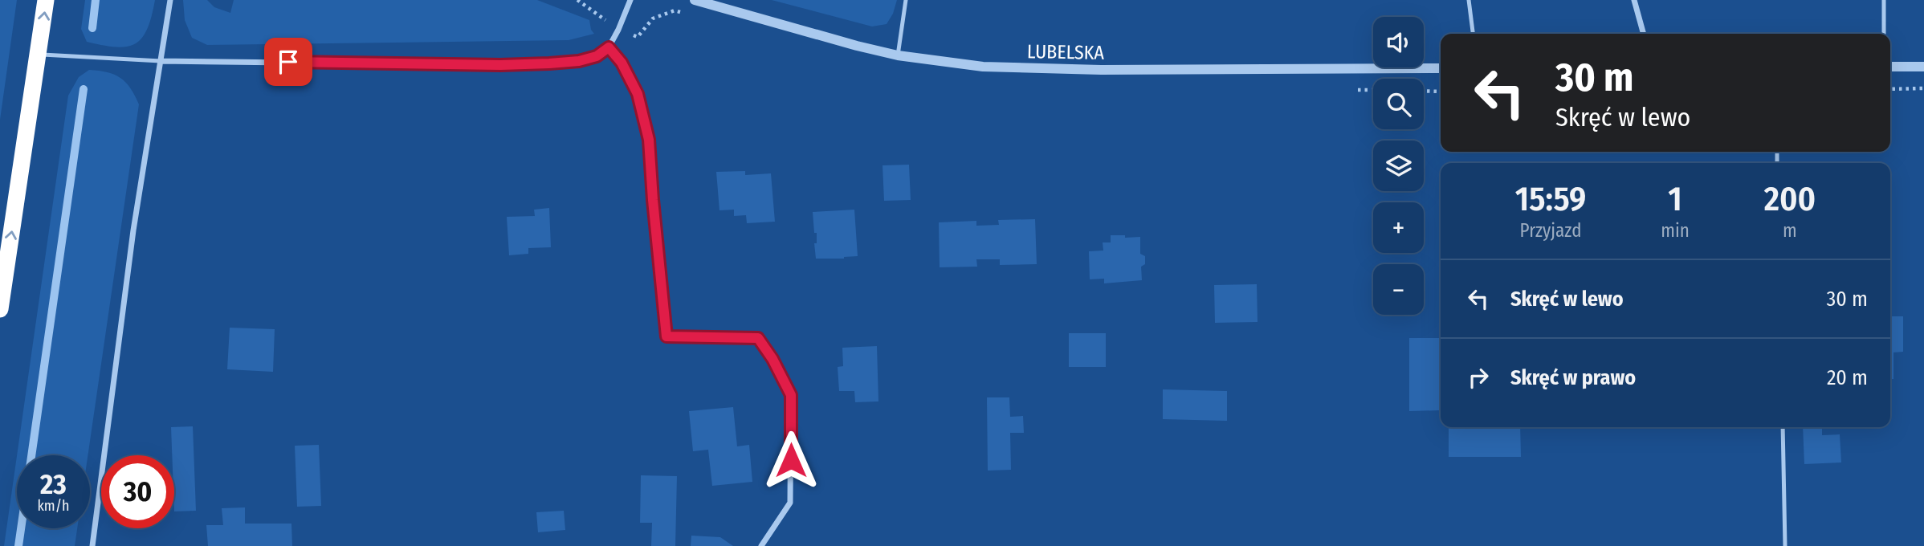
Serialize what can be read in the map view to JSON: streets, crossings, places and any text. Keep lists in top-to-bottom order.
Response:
{
  "streets": {
    "street": ["LUBELSKA"]
  },
  "page": {
    "map_buttons": ["+", "−"],
    "turn": ["30 m", "Skręć w lewo"],
    "eta": [
      "15:59",
      "Przyjazd",
      "1",
      "min",
      "200",
      "m"
    ],
    "list": [
      {
        "name": "Skręć w lewo",
        "value": "30 m"
      },
      {
        "name": "Skręć w prawo",
        "value": "20 m"
      }
    ],
    "speed": "23 km/h",
    "limit": "30"
  }
}
